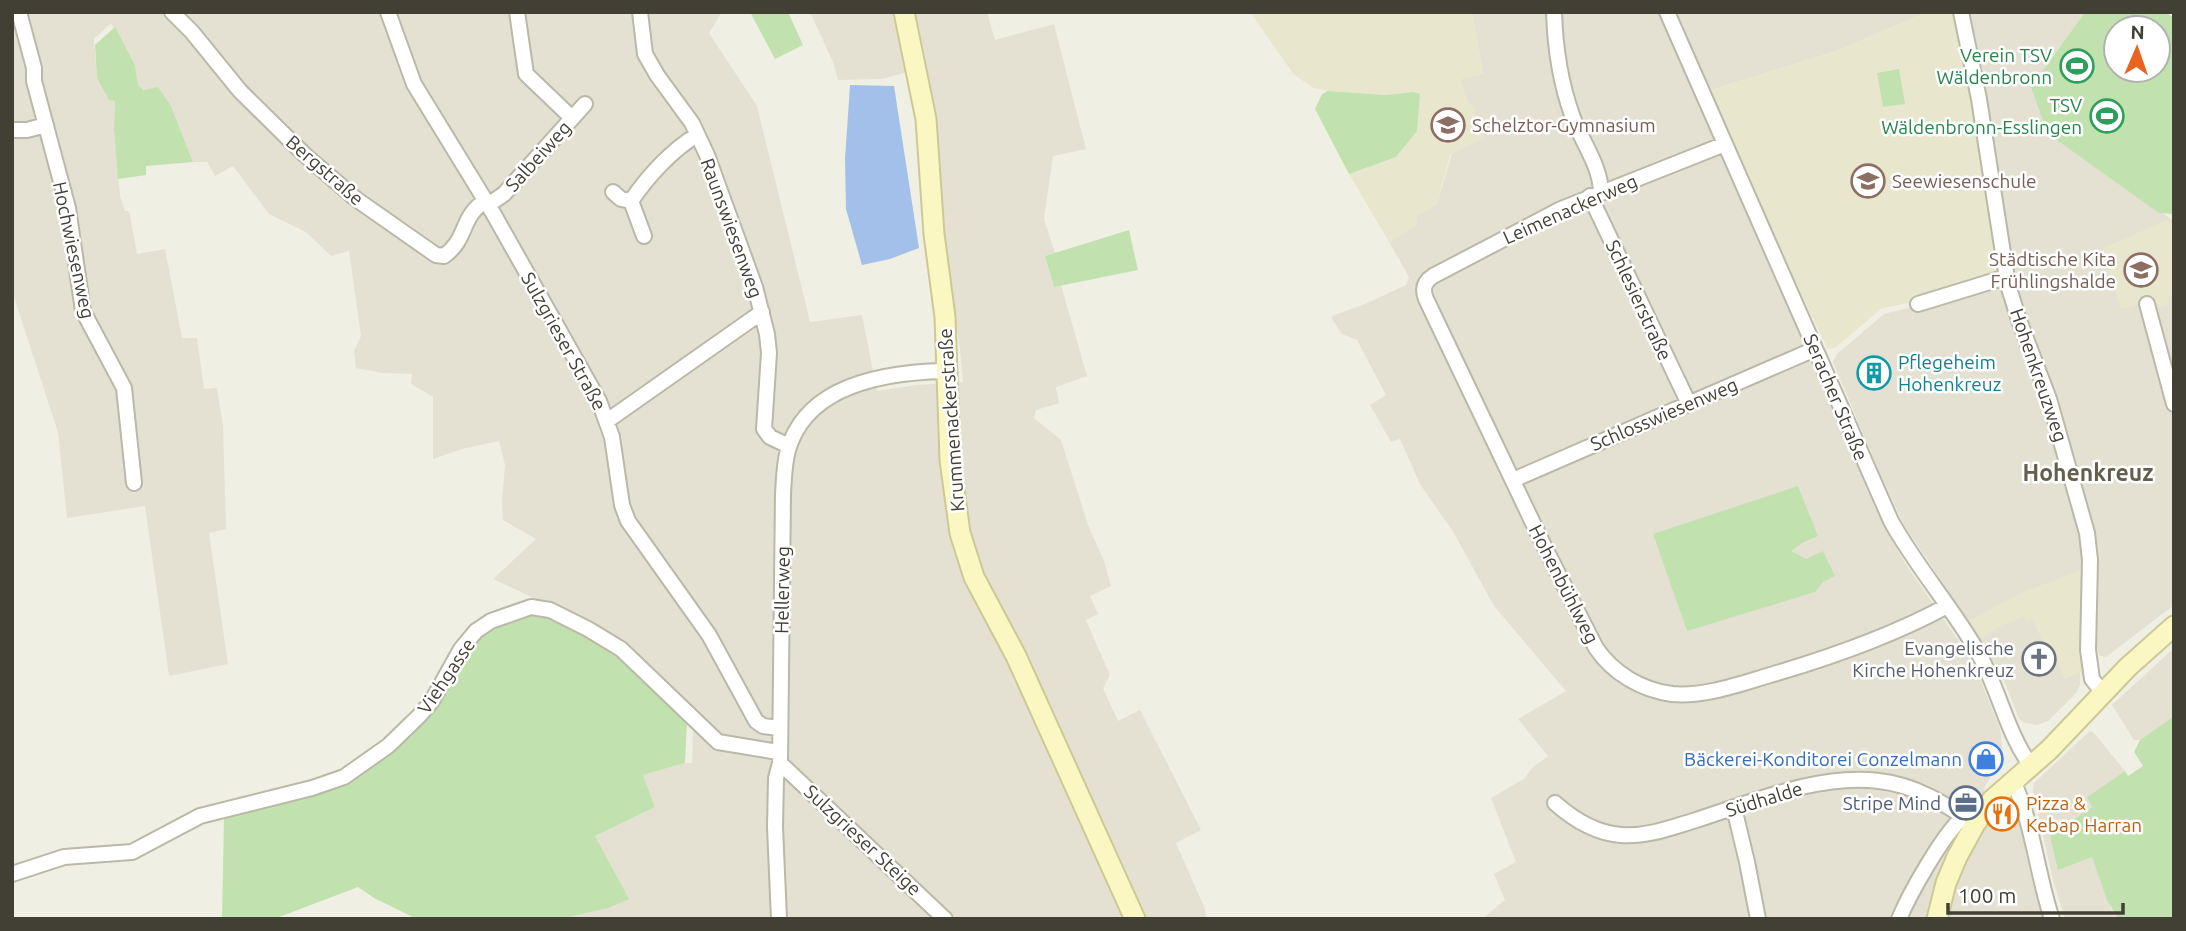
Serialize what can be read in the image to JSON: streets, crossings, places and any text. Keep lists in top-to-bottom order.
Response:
{
  "streets": {
    "main road": ["Krummenackerstraße"],
    "street": [
      "Salbeiweg",
      "Bergstraße",
      "Leimenackerweg",
      "Raunswiesenweg",
      "Hochwiesenweg",
      "Schlesierstraße",
      "Sulzgrieser Straße",
      "Hohenkreuzweg",
      "Seracher Straße",
      "Schlosswiesenweg",
      "Hohenbühlweg",
      "Hellerweg",
      "Viehgasse",
      "Südhalde",
      "Sulzgrieser Steige"
    ]
  },
  "crossings": [
    ["Salbeiweg", "Bergstraße"],
    ["Salbeiweg", "Sulzgrieser Straße"],
    ["Bergstraße", "Sulzgrieser Straße"],
    ["Leimenackerweg", "Schlesierstraße"],
    ["Leimenackerweg", "Seracher Straße"],
    ["Leimenackerweg", "Hohenbühlweg"],
    ["Raunswiesenweg", "Hellerweg"],
    ["Schlesierstraße", "Schlosswiesenweg"],
    ["Sulzgrieser Straße", "Hellerweg"],
    ["Seracher Straße", "Schlosswiesenweg"],
    ["Seracher Straße", "Hohenbühlweg"],
    ["Schlosswiesenweg", "Hohenbühlweg"],
    ["Krummenackerstraße", "Hellerweg"],
    ["Hellerweg", "Viehgasse"],
    ["Hellerweg", "Sulzgrieser Steige"],
    ["Viehgasse", "Sulzgrieser Steige"]
  ],
  "districts": ["Hohenkreuz"],
  "places": {
    "sports": ["Verein TSV Wäldenbronn", "TSV Wäldenbronn-Esslingen"],
    "school or university": ["Schelztor-Gymnasium", "Seewiesenschule", "Städtische Kita Frühlingshalde"],
    "building": ["Pflegeheim Hohenkreuz"],
    "church": ["Evangelische Kirche Hohenkreuz"],
    "shop": ["Bäckerei-Konditorei Conzelmann"],
    "office": ["Stripe Mind"],
    "restaurant": ["Pizza & Kebap Harran"]
  },
  "scale_bar": "100 m",
  "north": "top"
}
